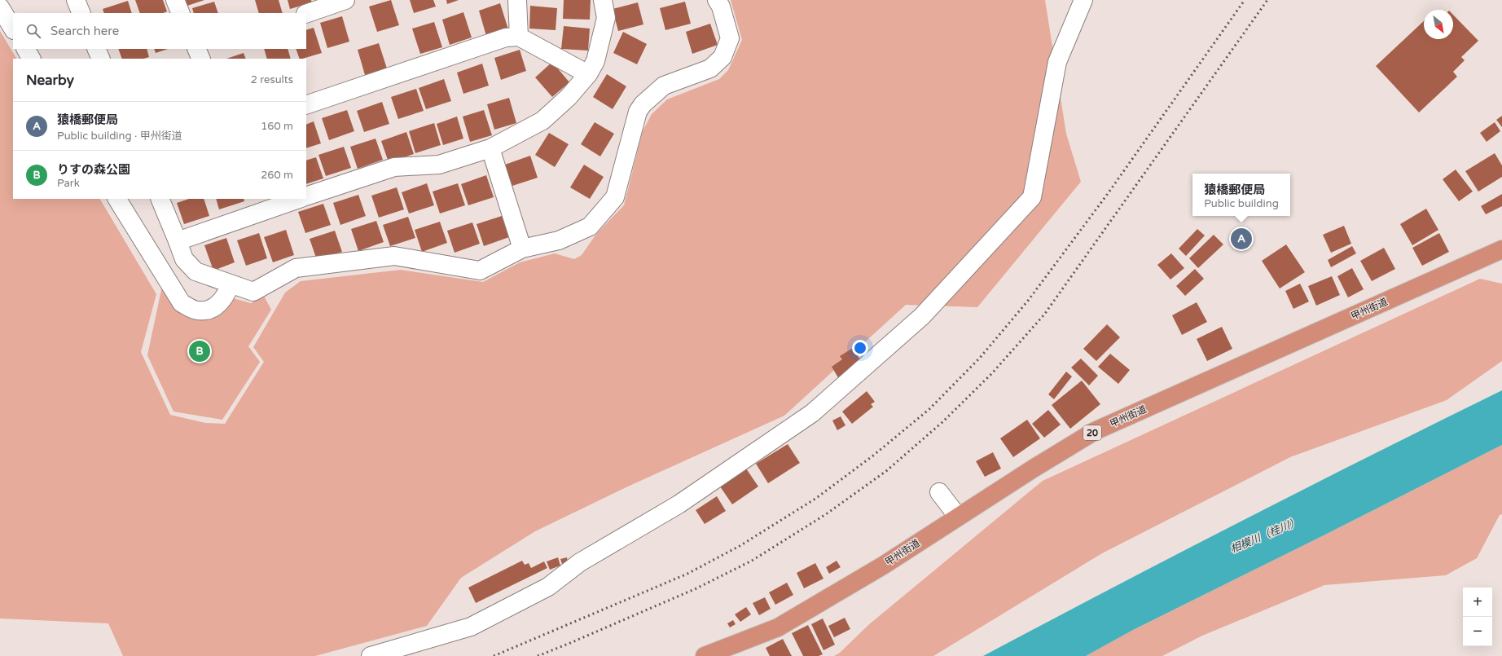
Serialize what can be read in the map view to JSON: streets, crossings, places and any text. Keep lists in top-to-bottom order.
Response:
{
  "streets": {
    "highway": ["甲州街道", "20"]
  },
  "water": ["相模川（桂川）"],
  "north": "bottom right",
  "page": {
    "search": "Search here",
    "heading": ["Nearby", "2 results"],
    "list": [
      {
        "mark": "A",
        "name": "猿橋郵便局",
        "note": "Public building · 甲州街道",
        "value": "160 m"
      },
      {
        "mark": "B",
        "name": "りすの森公園",
        "note": "Park",
        "value": "260 m"
      }
    ],
    "popup": ["猿橋郵便局", "Public building"],
    "pins": ["A", "B"],
    "map_buttons": ["+", "−"]
  }
}
